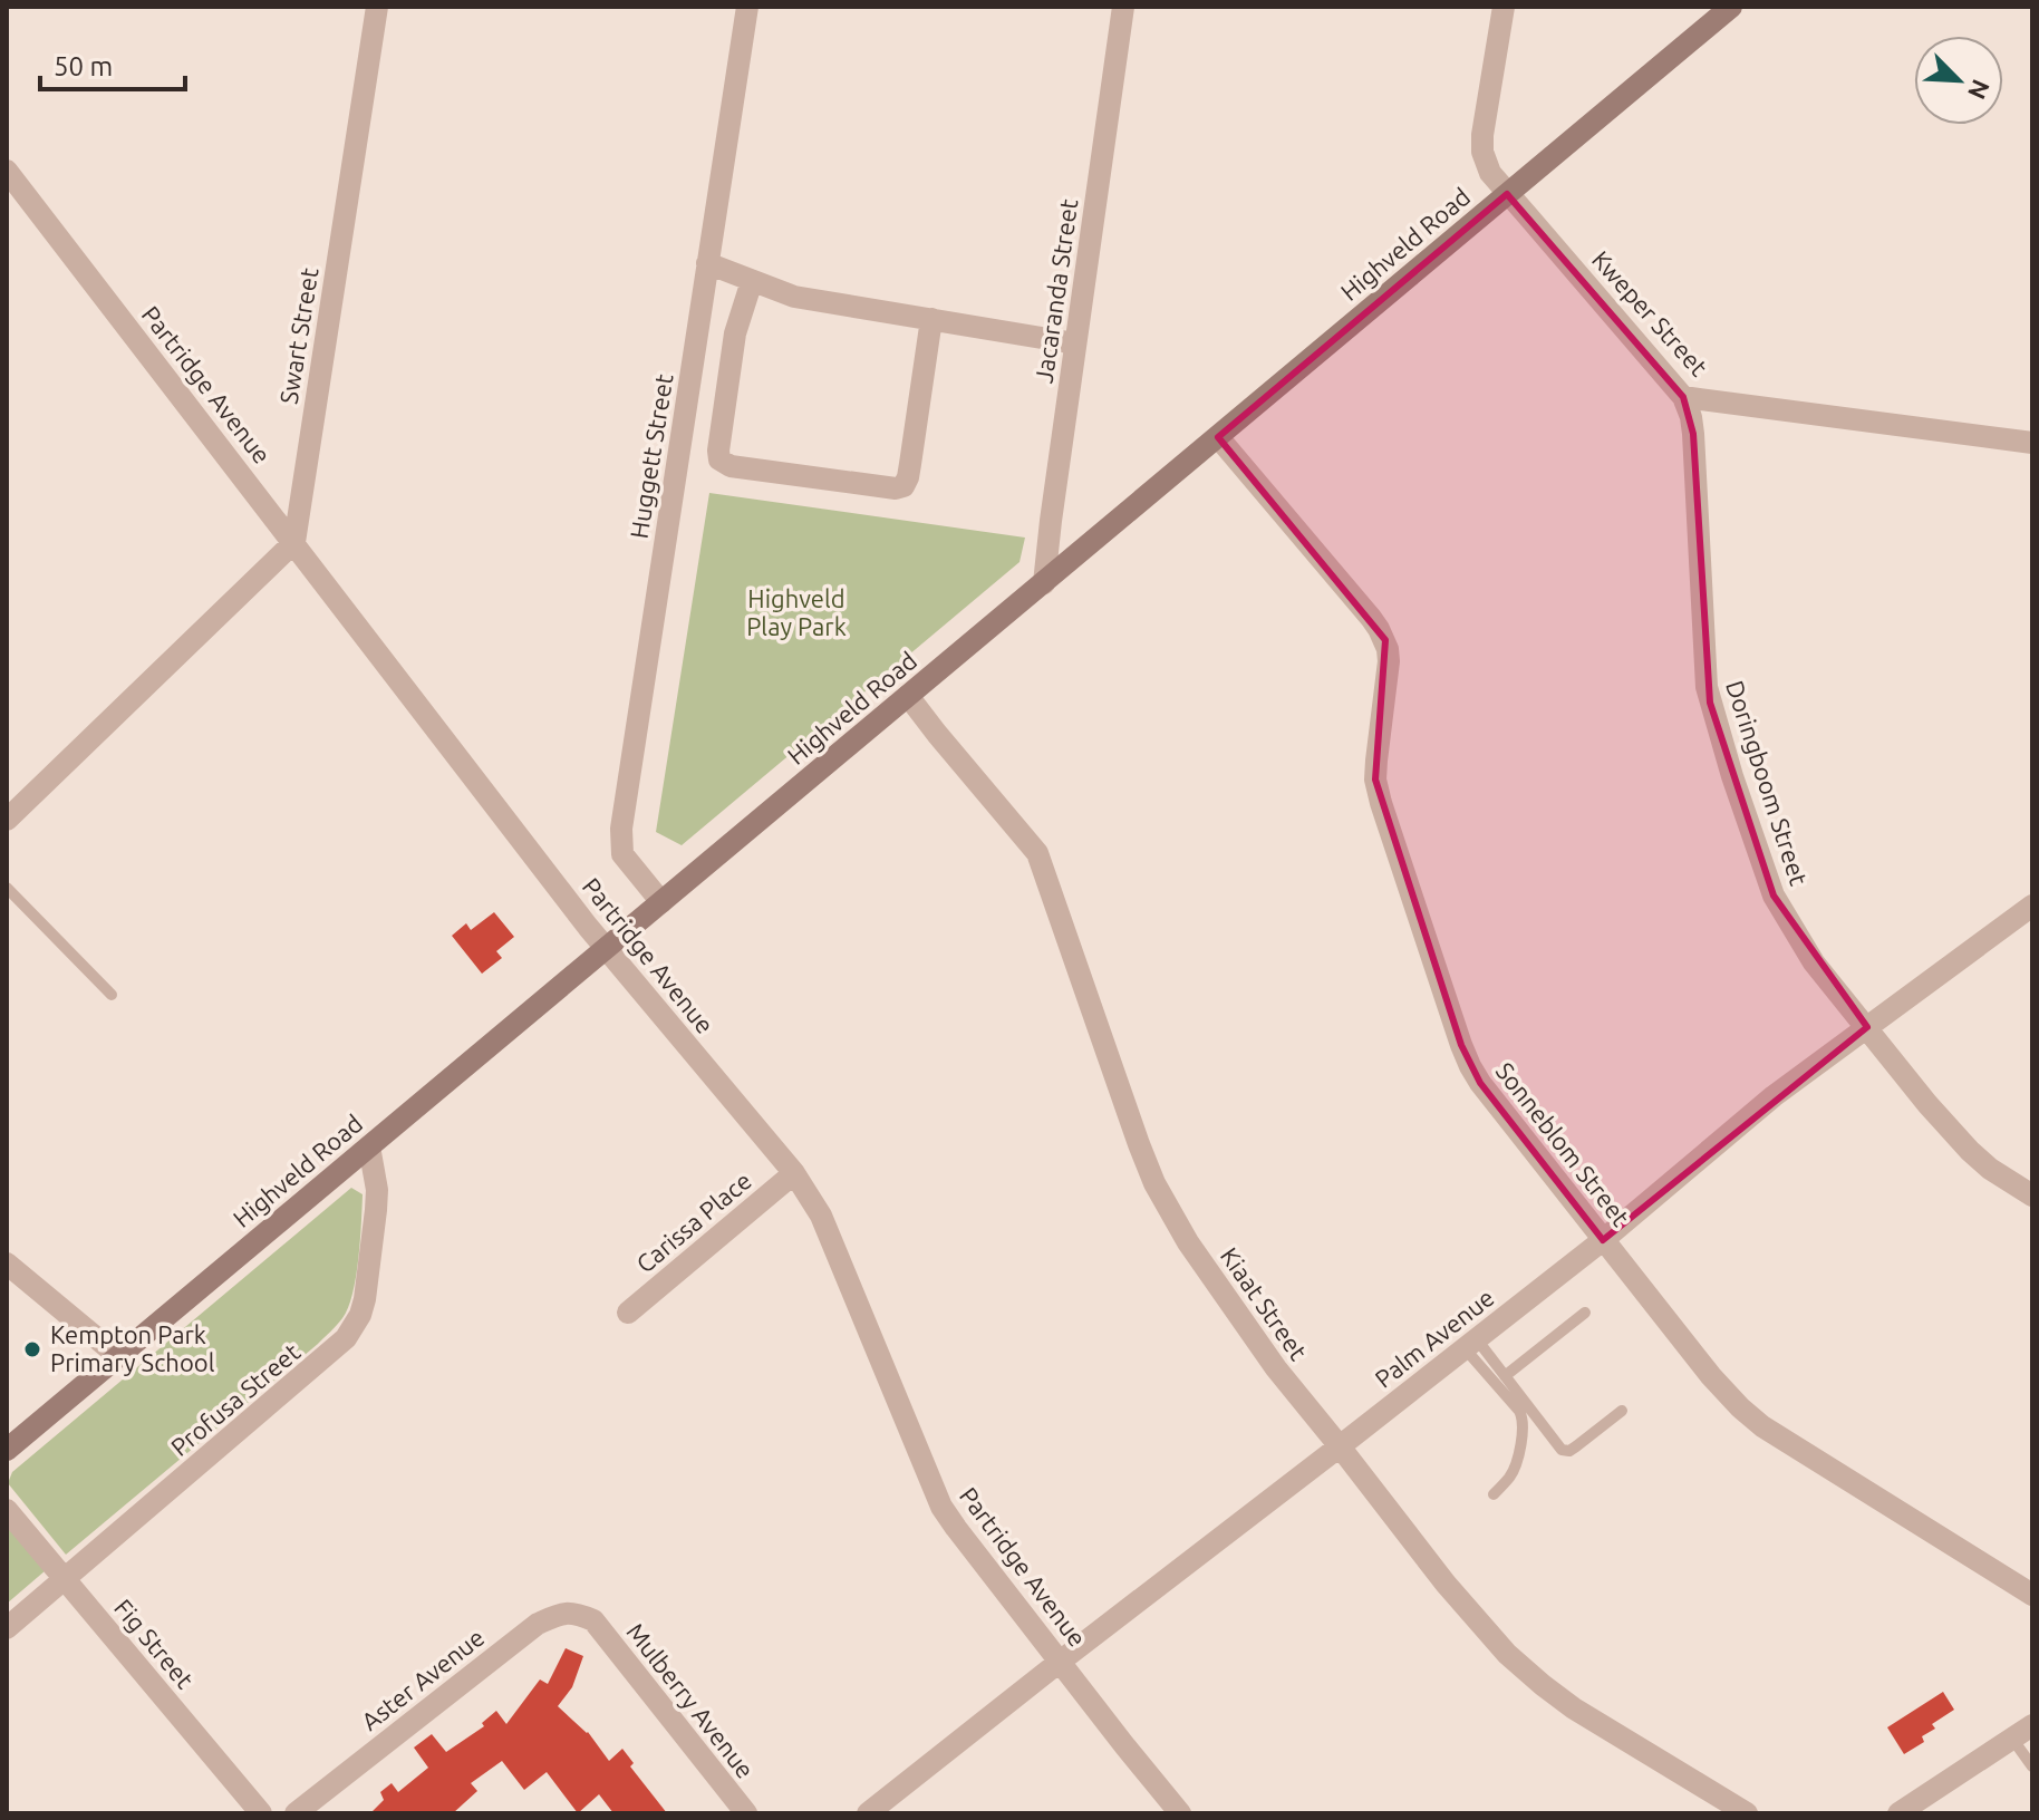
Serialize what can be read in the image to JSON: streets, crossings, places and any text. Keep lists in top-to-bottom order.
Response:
{
  "streets": {
    "street": [
      "Highveld Road",
      "Jacaranda Street",
      "Kweper Street",
      "Swart Street",
      "Partridge Avenue",
      "Huggett Street",
      "Doringboom Street",
      "Sonneblom Street",
      "Carissa Place",
      "Kiaat Street",
      "Palm Avenue",
      "Profusa Street",
      "Fig Street",
      "Aster Avenue",
      "Mulberry Avenue"
    ]
  },
  "crossings": [
    ["Highveld Road", "Jacaranda Street"],
    ["Highveld Road", "Kweper Street"],
    ["Highveld Road", "Partridge Avenue"],
    ["Highveld Road", "Huggett Street"],
    ["Highveld Road", "Sonneblom Street"],
    ["Highveld Road", "Kiaat Street"],
    ["Highveld Road", "Profusa Street"],
    ["Kweper Street", "Doringboom Street"],
    ["Swart Street", "Partridge Avenue"],
    ["Partridge Avenue", "Carissa Place"],
    ["Partridge Avenue", "Palm Avenue"],
    ["Doringboom Street", "Palm Avenue"],
    ["Sonneblom Street", "Palm Avenue"],
    ["Kiaat Street", "Palm Avenue"],
    ["Profusa Street", "Fig Street"],
    ["Aster Avenue", "Mulberry Avenue"]
  ],
  "parks": ["Highveld Play Park"],
  "places": ["Kempton Park Primary School"],
  "scale_bar": "50 m",
  "north": "bottom right"
}
